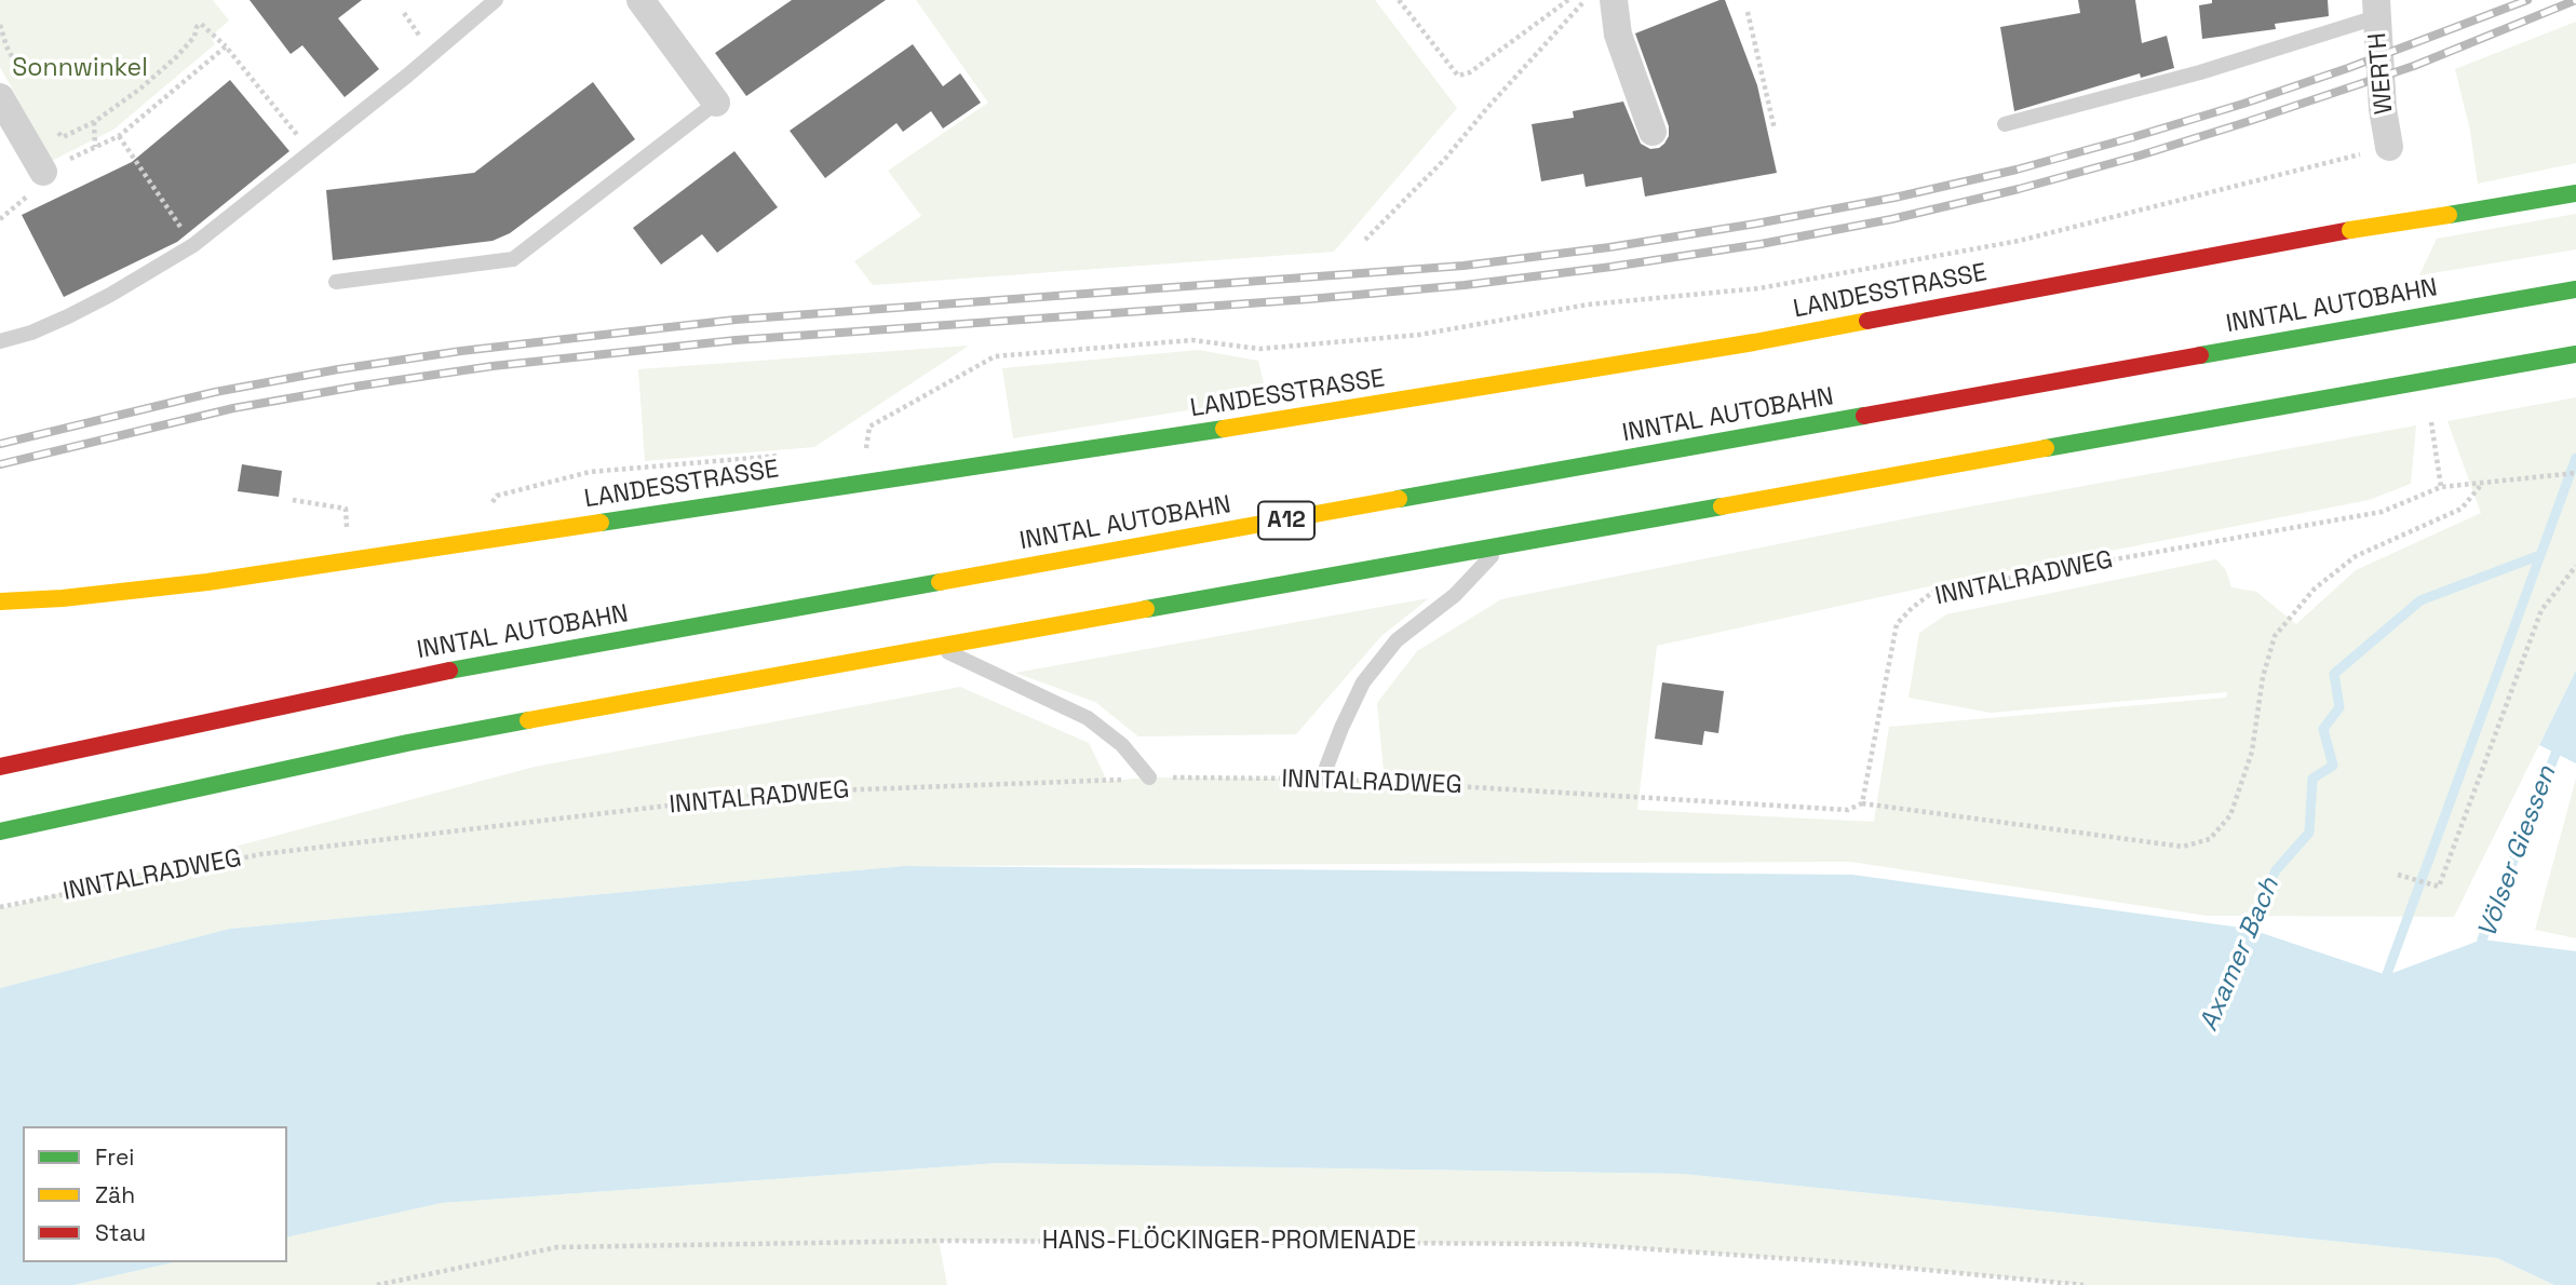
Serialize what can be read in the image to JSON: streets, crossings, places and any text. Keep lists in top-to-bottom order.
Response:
{
  "streets": {
    "main road": ["LANDESSTRASSE", "INNTAL AUTOBAHN", "A12"],
    "street": ["WERTH"],
    "path": ["INNTALRADWEG", "HANS-FLÖCKINGER-PROMENADE"]
  },
  "water": ["Völser Giessen", "Axamer Bach"],
  "parks": ["Sonnwinkel"],
  "legend": ["Frei", "Zäh", "Stau"]
}
